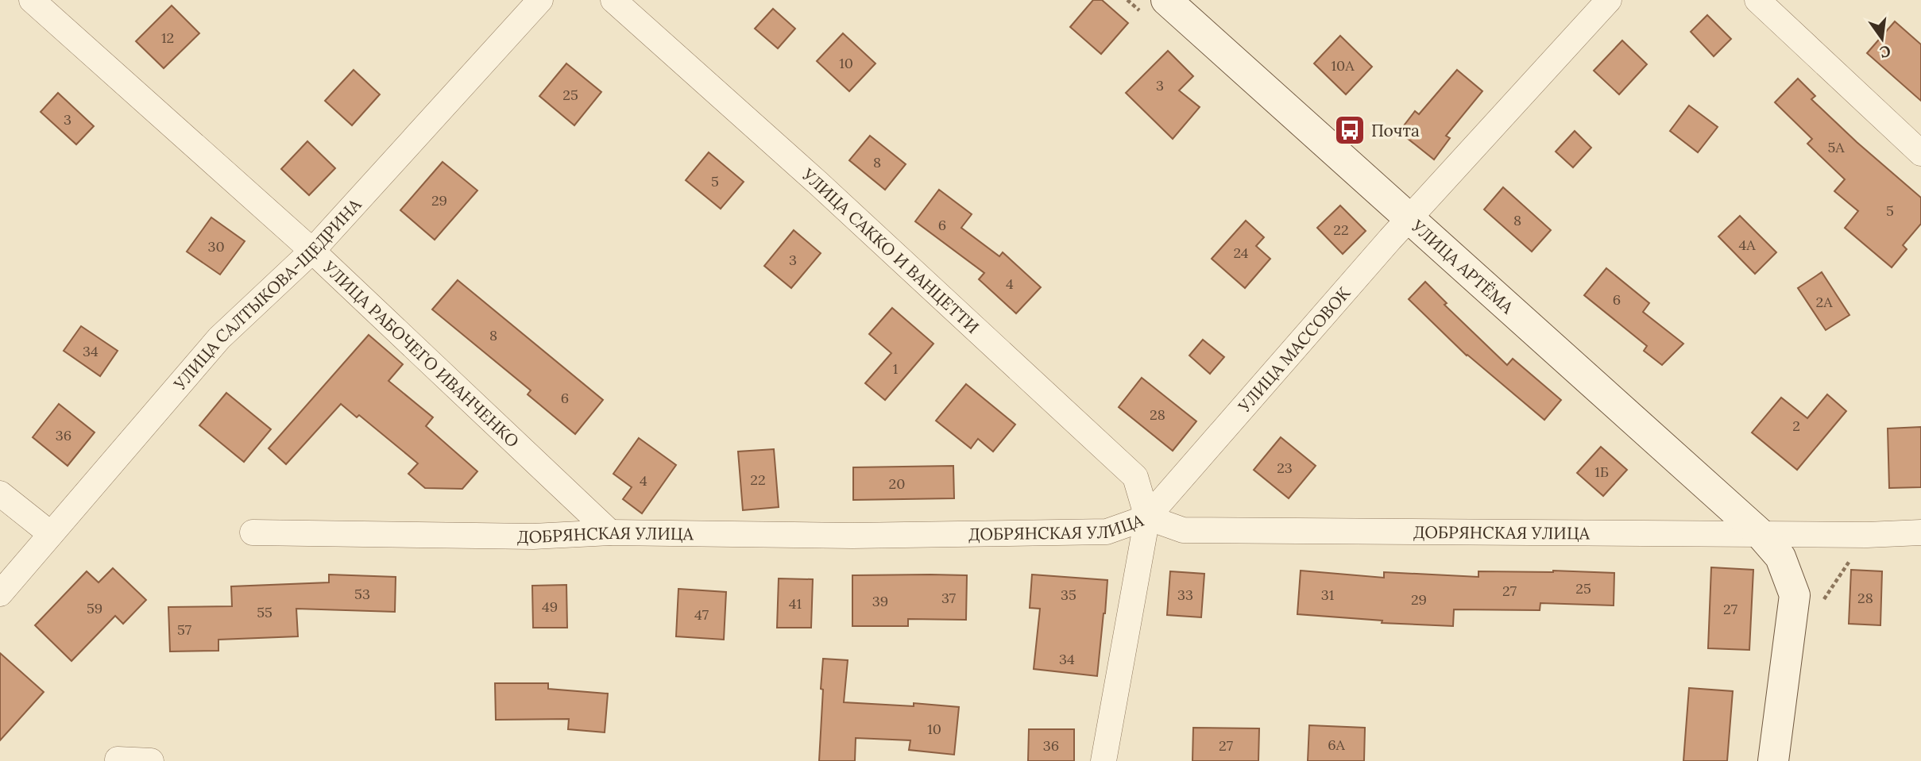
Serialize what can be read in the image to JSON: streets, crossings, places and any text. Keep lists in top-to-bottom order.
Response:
{
  "streets": {
    "street": [
      "УЛИЦА САККО И ВАНЦЕТТИ",
      "УЛИЦА АРТЁМА",
      "УЛИЦА САЛТЫКОВА-ЩЕДРИНА",
      "УЛИЦА МАССОВОК",
      "УЛИЦА РАБОЧЕГО ИВАНЧЕНКО",
      "ДОБРЯНСКАЯ УЛИЦА"
    ]
  },
  "crossings": [
    ["УЛИЦА САККО И ВАНЦЕТТИ", "УЛИЦА МАССОВОК"],
    ["УЛИЦА САККО И ВАНЦЕТТИ", "ДОБРЯНСКАЯ УЛИЦА"],
    ["УЛИЦА АРТЁМА", "УЛИЦА МАССОВОК"],
    ["УЛИЦА АРТЁМА", "ДОБРЯНСКАЯ УЛИЦА"],
    ["УЛИЦА САЛТЫКОВА-ЩЕДРИНА", "УЛИЦА РАБОЧЕГО ИВАНЧЕНКО"],
    ["УЛИЦА МАССОВОК", "ДОБРЯНСКАЯ УЛИЦА"],
    ["УЛИЦА РАБОЧЕГО ИВАНЧЕНКО", "ДОБРЯНСКАЯ УЛИЦА"]
  ],
  "places": {
    "bus stop": ["Почта"]
  },
  "house_numbers": [
    "12",
    "10",
    "10А",
    "3",
    "25",
    "3",
    "5А",
    "8",
    "5",
    "29",
    "5",
    "8",
    "6",
    "22",
    "4А",
    "30",
    "24",
    "3",
    "4",
    "6",
    "2А",
    "8",
    "34",
    "1",
    "6",
    "28",
    "2",
    "36",
    "23",
    "1Б",
    "22",
    "4",
    "20",
    "25",
    "27",
    "53",
    "35",
    "33",
    "31",
    "37",
    "28",
    "29",
    "39",
    "41",
    "49",
    "59",
    "27",
    "55",
    "47",
    "57",
    "34",
    "10",
    "6А",
    "36",
    "27"
  ],
  "north": "bottom"
}
